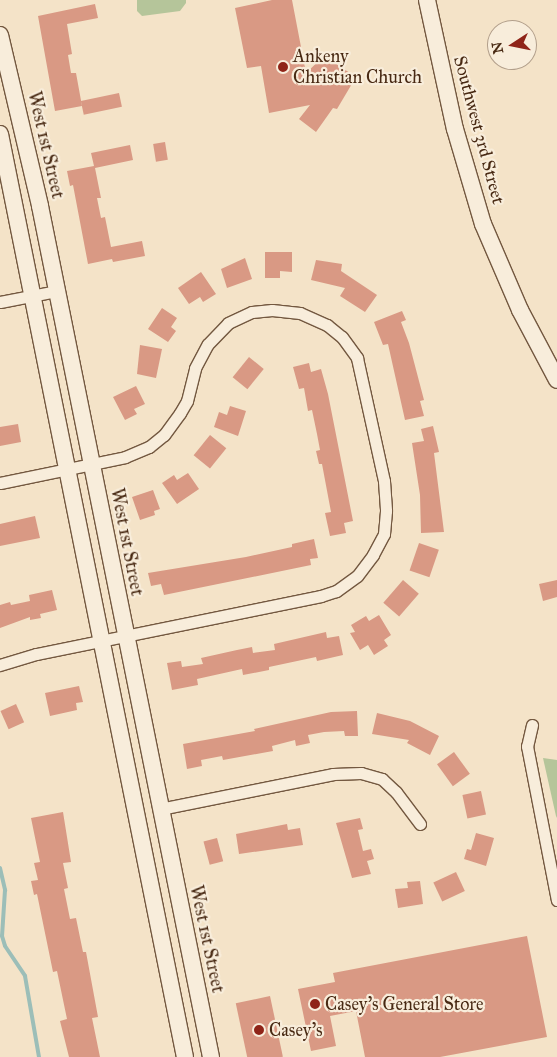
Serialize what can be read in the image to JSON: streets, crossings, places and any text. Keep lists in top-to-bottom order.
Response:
{
  "streets": {
    "main road": ["Southwest 3rd Street", "West 1st Street"]
  },
  "places": ["Ankeny Christian Church", "Casey's General Store", "Casey's"],
  "north": "left"
}
